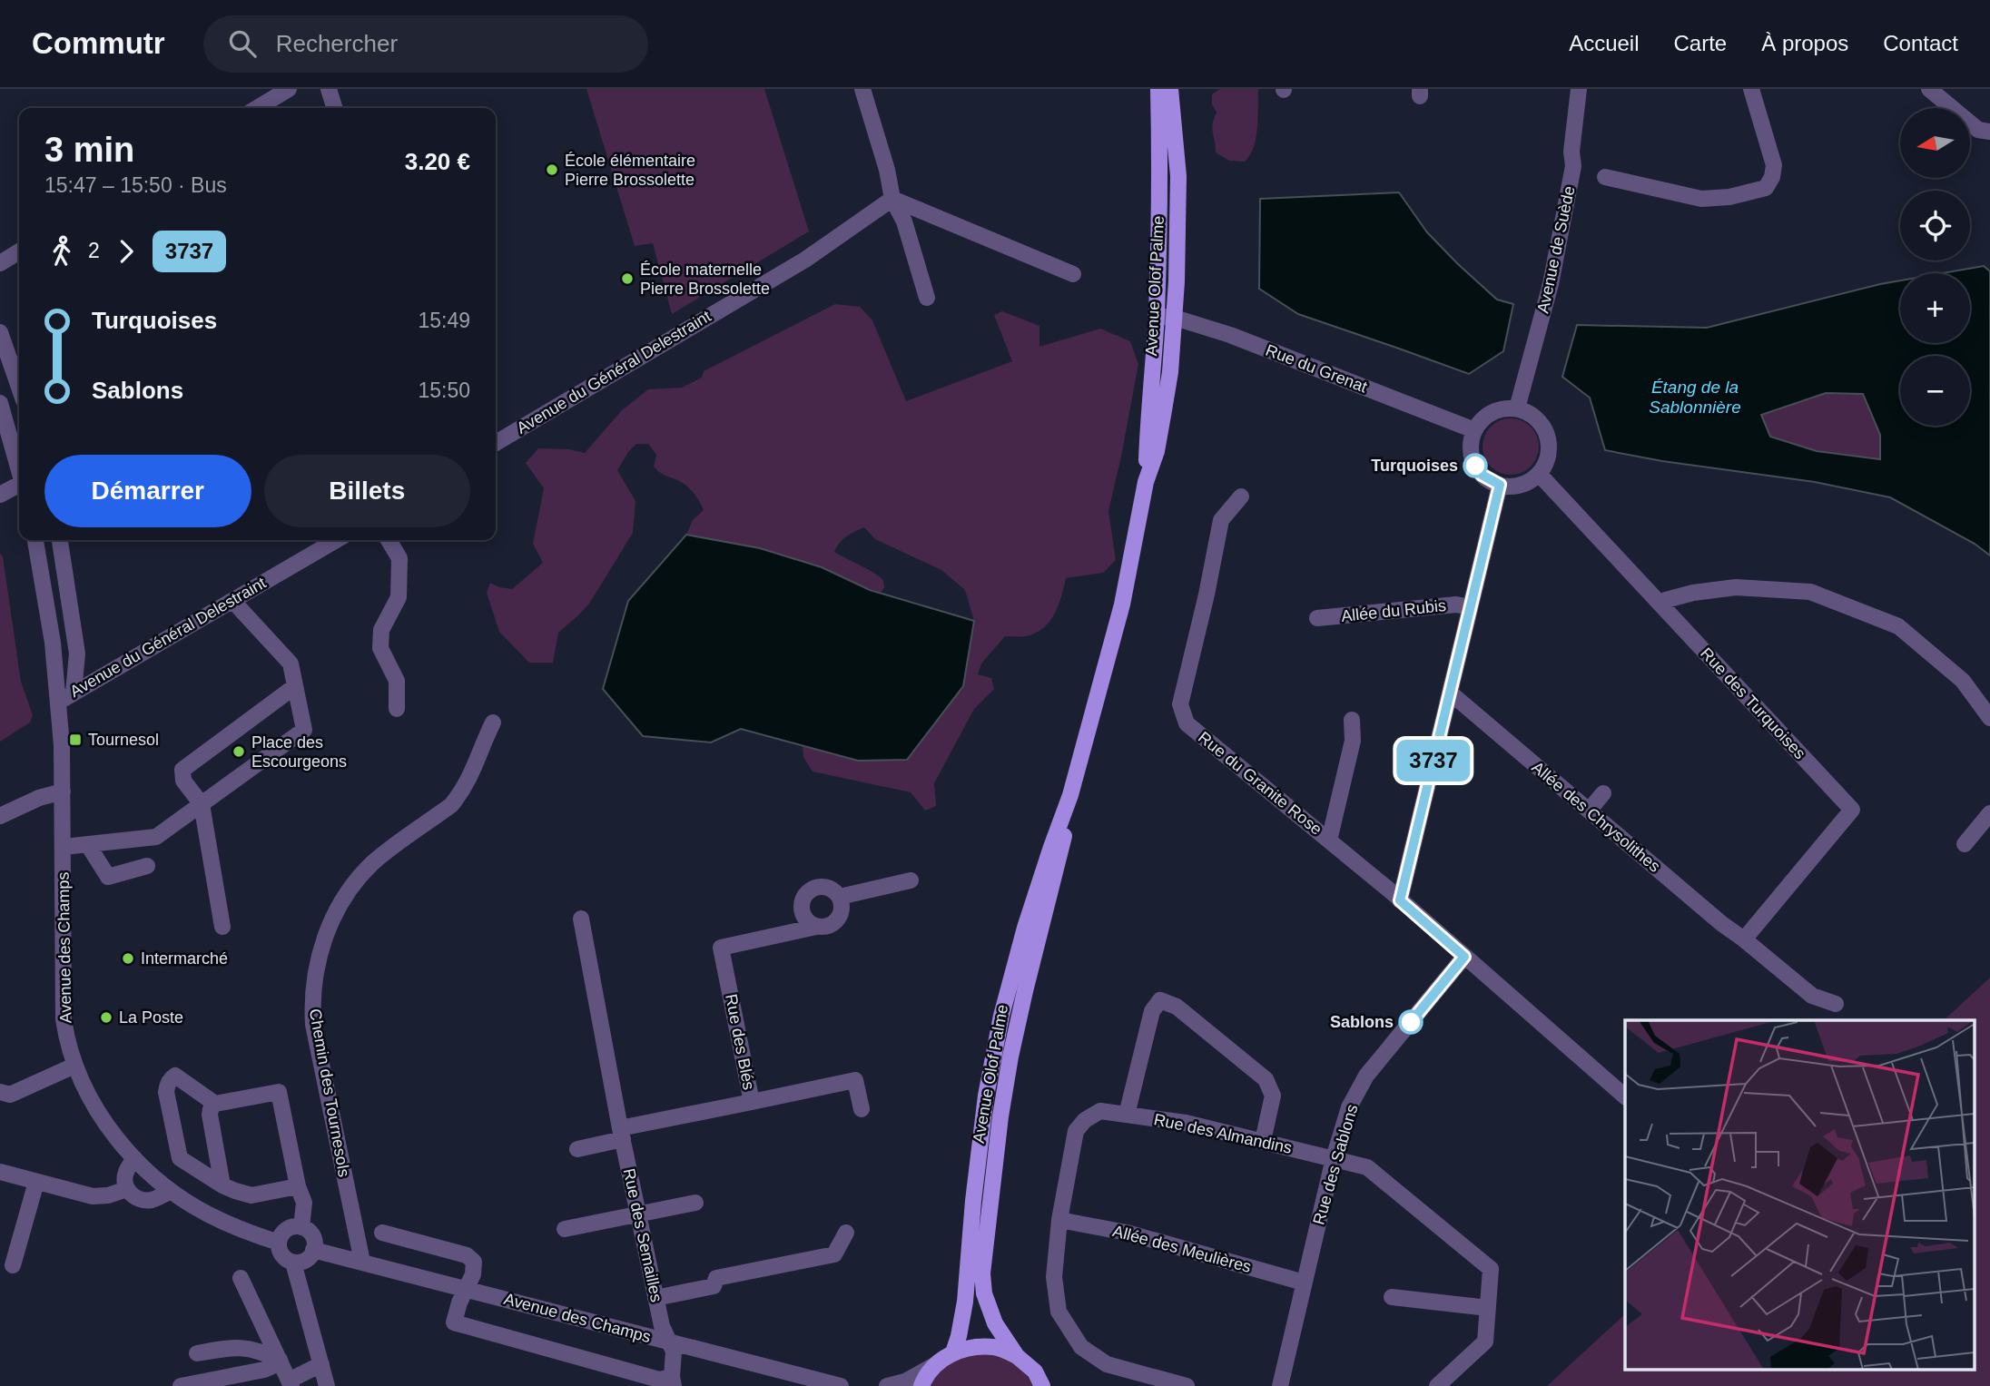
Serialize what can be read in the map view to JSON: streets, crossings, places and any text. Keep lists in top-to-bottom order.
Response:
{
  "streets": {
    "main road": ["Avenue Olof Palme"],
    "street": [
      "Avenue de Suède",
      "Rue du Grenat",
      "Avenue du Général Delestraint",
      "Allée du Rubis",
      "Rue des Turquoises",
      "Rue du Granite Rose",
      "Allée des Chrysolithes",
      "Avenue des Champs",
      "Rue des Blés",
      "Chemin des Tournesols",
      "Rue des Almandins",
      "Rue des Sablons",
      "Rue des Semailles",
      "Allée des Meulières"
    ]
  },
  "crossings": [
    ["Avenue de Suède", "Rue du Grenat"],
    ["Avenue de Suède", "Rue des Turquoises"],
    ["Avenue Olof Palme", "Rue du Grenat"],
    ["Rue du Grenat", "Rue des Turquoises"],
    ["Avenue du Général Delestraint", "Avenue des Champs"],
    ["Rue des Turquoises", "Allée des Chrysolithes"],
    ["Avenue des Champs", "Chemin des Tournesols"],
    ["Avenue des Champs", "Rue des Semailles"],
    ["Rue des Blés", "Rue des Semailles"],
    ["Rue des Almandins", "Rue des Sablons"],
    ["Rue des Almandins", "Allée des Meulières"],
    ["Rue des Sablons", "Allée des Meulières"]
  ],
  "water": ["Étang de la Sablonnière"],
  "places": {
    "other": [
      "École élémentaire Pierre Brossolette",
      "École maternelle Pierre Brossolette",
      "Turquoises",
      "Place des Escourgeons",
      "Intermarché",
      "La Poste",
      "Sablons"
    ],
    "transit": ["Tournesol"]
  },
  "lines": ["bus line 3737"],
  "north": "left",
  "page": {
    "header": "Commutr",
    "search": "Rechercher",
    "nav": [
      "Accueil",
      "Carte",
      "À propos",
      "Contact"
    ],
    "on_map": "3737",
    "map_buttons": ["+", "−"],
    "heading": ["3 min", "15:47 – 15:50 · Bus", "3.20 €"],
    "legs": ["2", "3737"],
    "list": [
      {
        "name": "Turquoises",
        "value": "15:49"
      },
      {
        "name": "Sablons",
        "value": "15:50"
      }
    ],
    "buttons": ["Démarrer", "Billets"]
  }
}
